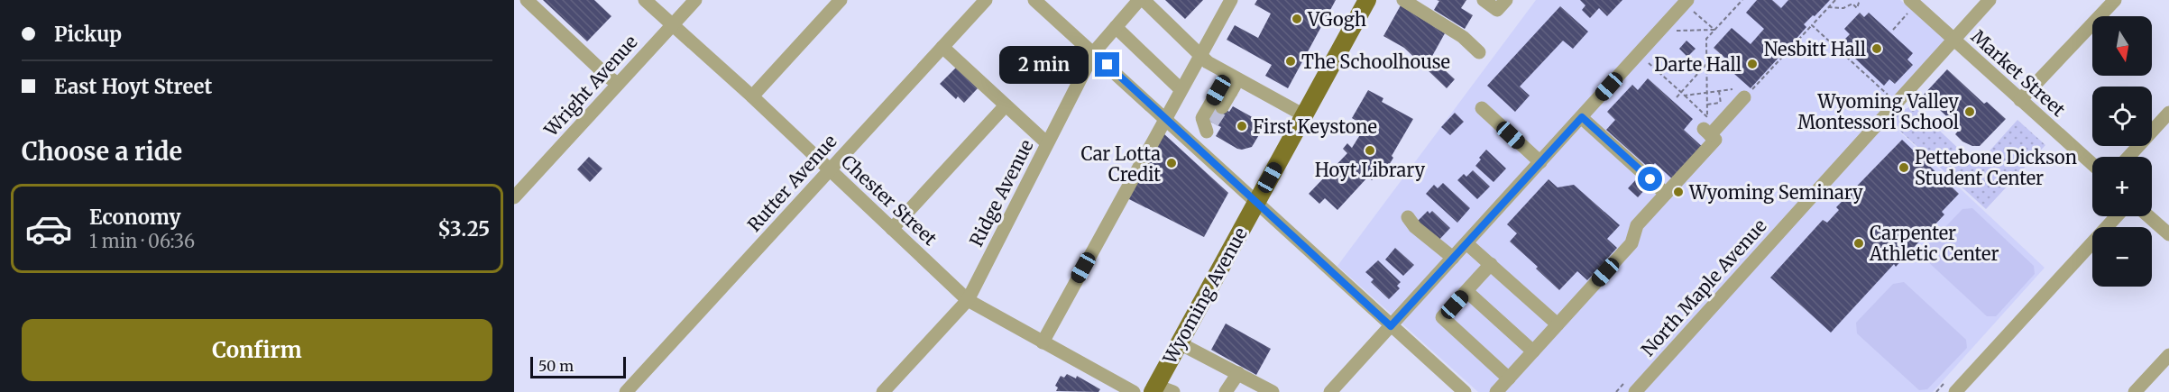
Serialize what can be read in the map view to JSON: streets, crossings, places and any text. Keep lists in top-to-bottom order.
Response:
{
  "streets": {
    "main road": ["Wyoming Avenue"],
    "street": [
      "Market Street",
      "Wright Avenue",
      "Rutter Avenue",
      "Ridge Avenue",
      "Chester Street",
      "North Maple Avenue"
    ]
  },
  "crossings": [
    ["Market Street", "North Maple Avenue"],
    ["Wright Avenue", "Chester Street"],
    ["Rutter Avenue", "Chester Street"],
    ["Ridge Avenue", "Chester Street"]
  ],
  "places": [
    "VGogh",
    "Nesbitt Hall",
    "The Schoolhouse",
    "Darte Hall",
    "Wyoming Valley Montessori School",
    "First Keystone",
    "Hoyt Library",
    "Car Lotta Credit",
    "Pettebone Dickson Student Center",
    "Wyoming Seminary",
    "Carpenter Athletic Center"
  ],
  "scale_bar": "50 m",
  "north": "bottom",
  "page": {
    "banner": ["Pickup", "East Hoyt Street"],
    "map_buttons": ["+", "−"],
    "bubble": "2 min",
    "heading": "Choose a ride",
    "list": [
      {
        "name": "Economy",
        "note": "1 min · 06:36",
        "value": "$3.25"
      }
    ],
    "buttons": "Confirm",
    "scale": "50 m"
  }
}
